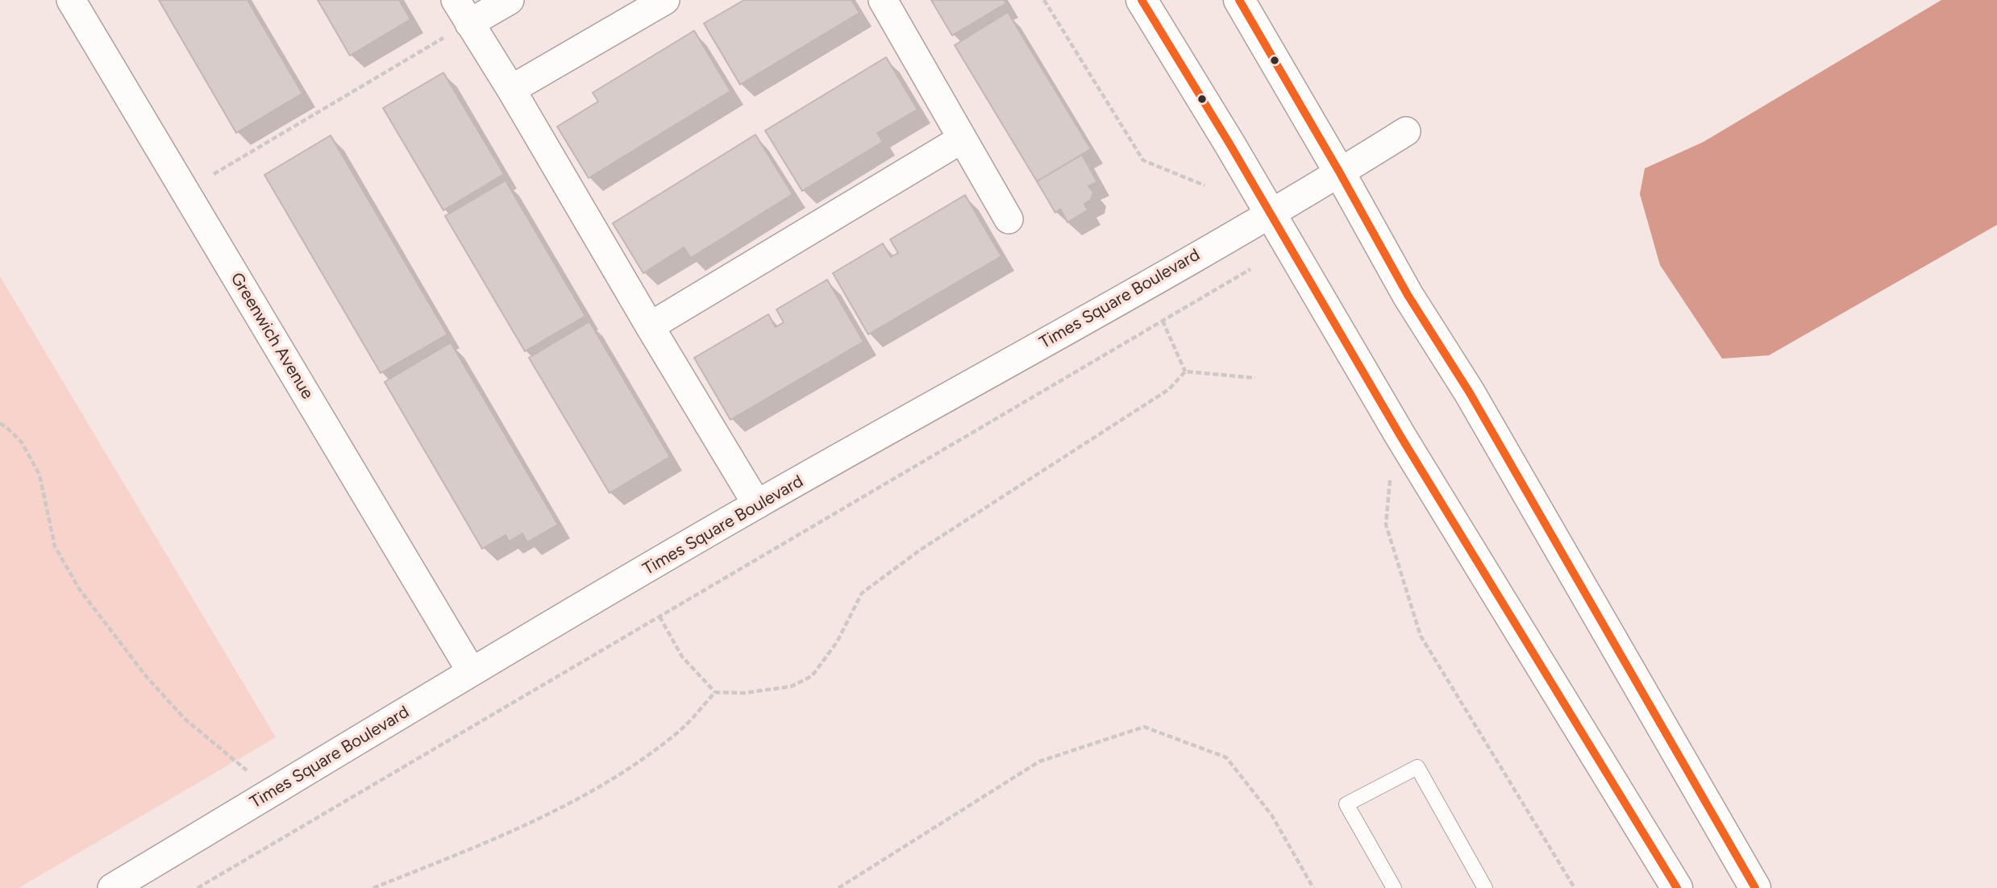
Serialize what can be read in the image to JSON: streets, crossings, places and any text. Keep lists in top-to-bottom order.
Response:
{
  "streets": {
    "street": ["Times Square Boulevard", "Greenwich Avenue"]
  },
  "crossings": [
    ["Times Square Boulevard", "Greenwich Avenue"]
  ]
}
